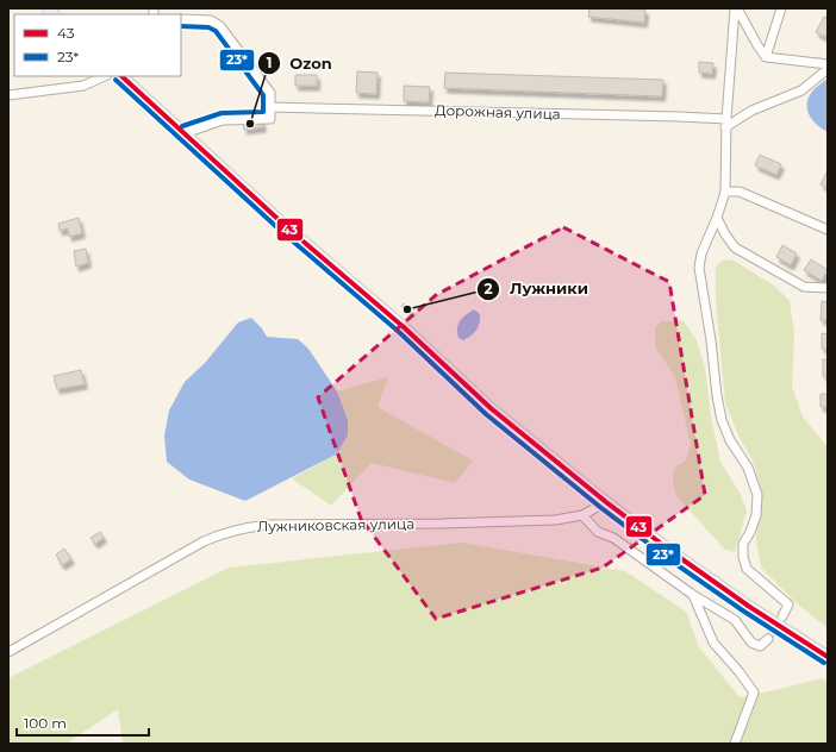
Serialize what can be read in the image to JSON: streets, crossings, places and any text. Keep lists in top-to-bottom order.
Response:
{
  "streets": {
    "street": ["Дорожная улица", "Лужниковская улица"]
  },
  "places": ["Ozon", "Лужники"],
  "lines": ["transit line 23*", "transit line 43"],
  "legend": ["43", "23*"],
  "scale_bar": "100 m"
}
